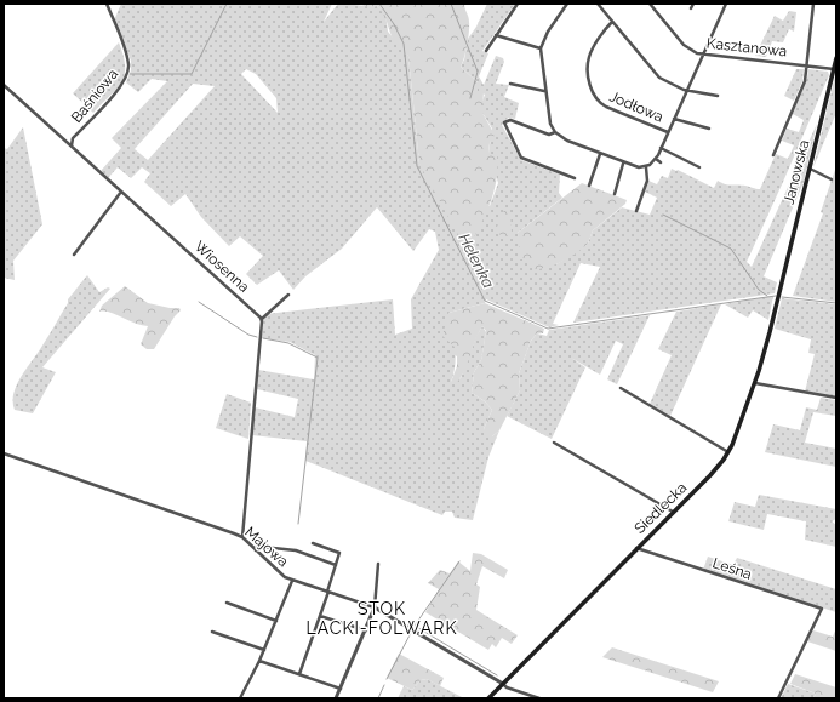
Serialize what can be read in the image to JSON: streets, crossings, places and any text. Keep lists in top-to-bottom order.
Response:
{
  "streets": {
    "main road": ["Janowska", "Siedlecka"],
    "street": [
      "Kasztanowa",
      "Baśniowa",
      "Jodłowa",
      "Wiosenna",
      "Majowa",
      "Leśna"
    ]
  },
  "crossings": [
    ["Kasztanowa", "Janowska"],
    ["Baśniowa", "Wiosenna"],
    ["Janowska", "Siedlecka"],
    ["Siedlecka", "Majowa"],
    ["Siedlecka", "Leśna"]
  ],
  "districts": ["STOK LACKI-FOLWARK"],
  "water": ["Helenka"]
}
